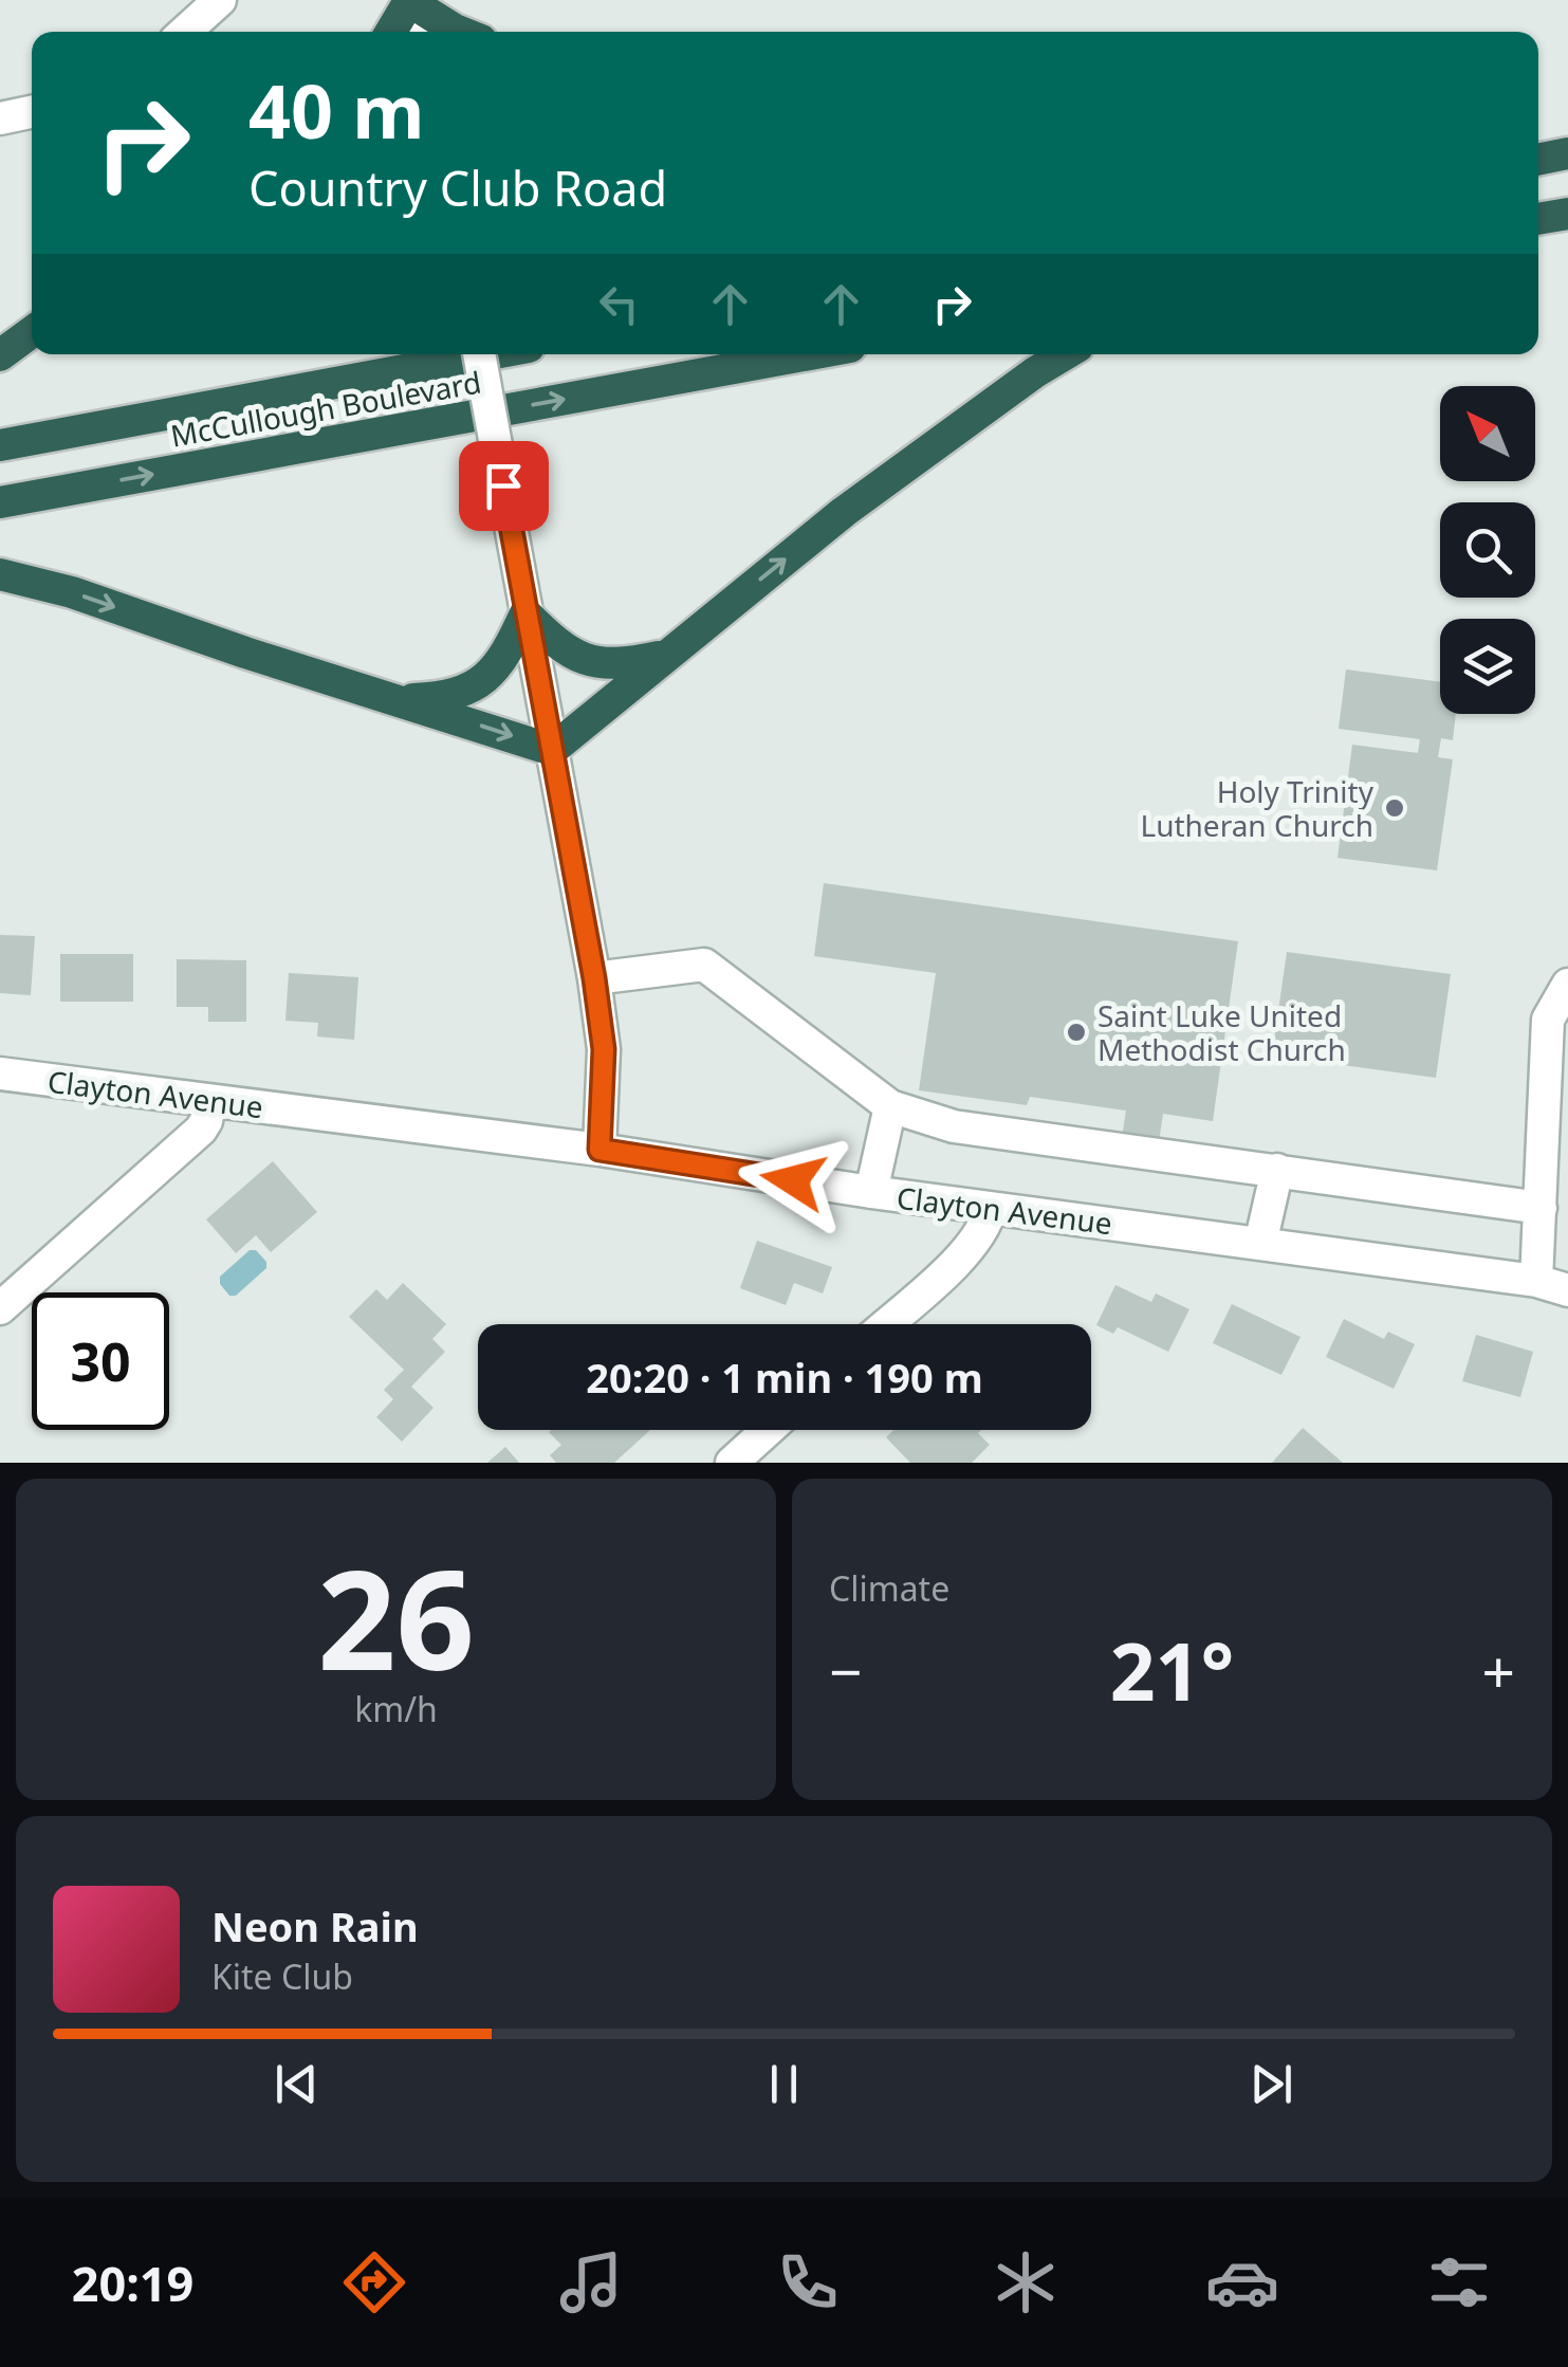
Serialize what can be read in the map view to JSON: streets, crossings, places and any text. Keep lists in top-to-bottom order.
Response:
{
  "streets": {
    "highway": ["McCullough Boulevard"],
    "street": ["Clayton Avenue"]
  },
  "places": ["Holy Trinity Lutheran Church", "Saint Luke United Methodist Church"],
  "north": "top left",
  "page": {
    "turn": ["40 m", "Country Club Road"],
    "limit": "30",
    "trip": "20:20 · 1 min · 190 m",
    "tile": [
      ["26", "km/h"],
      "Climate"
    ],
    "heat": ["−", "21°", "+"],
    "song": ["Neon Rain", "Kite Club"],
    "tabs": "20:19"
  }
}
